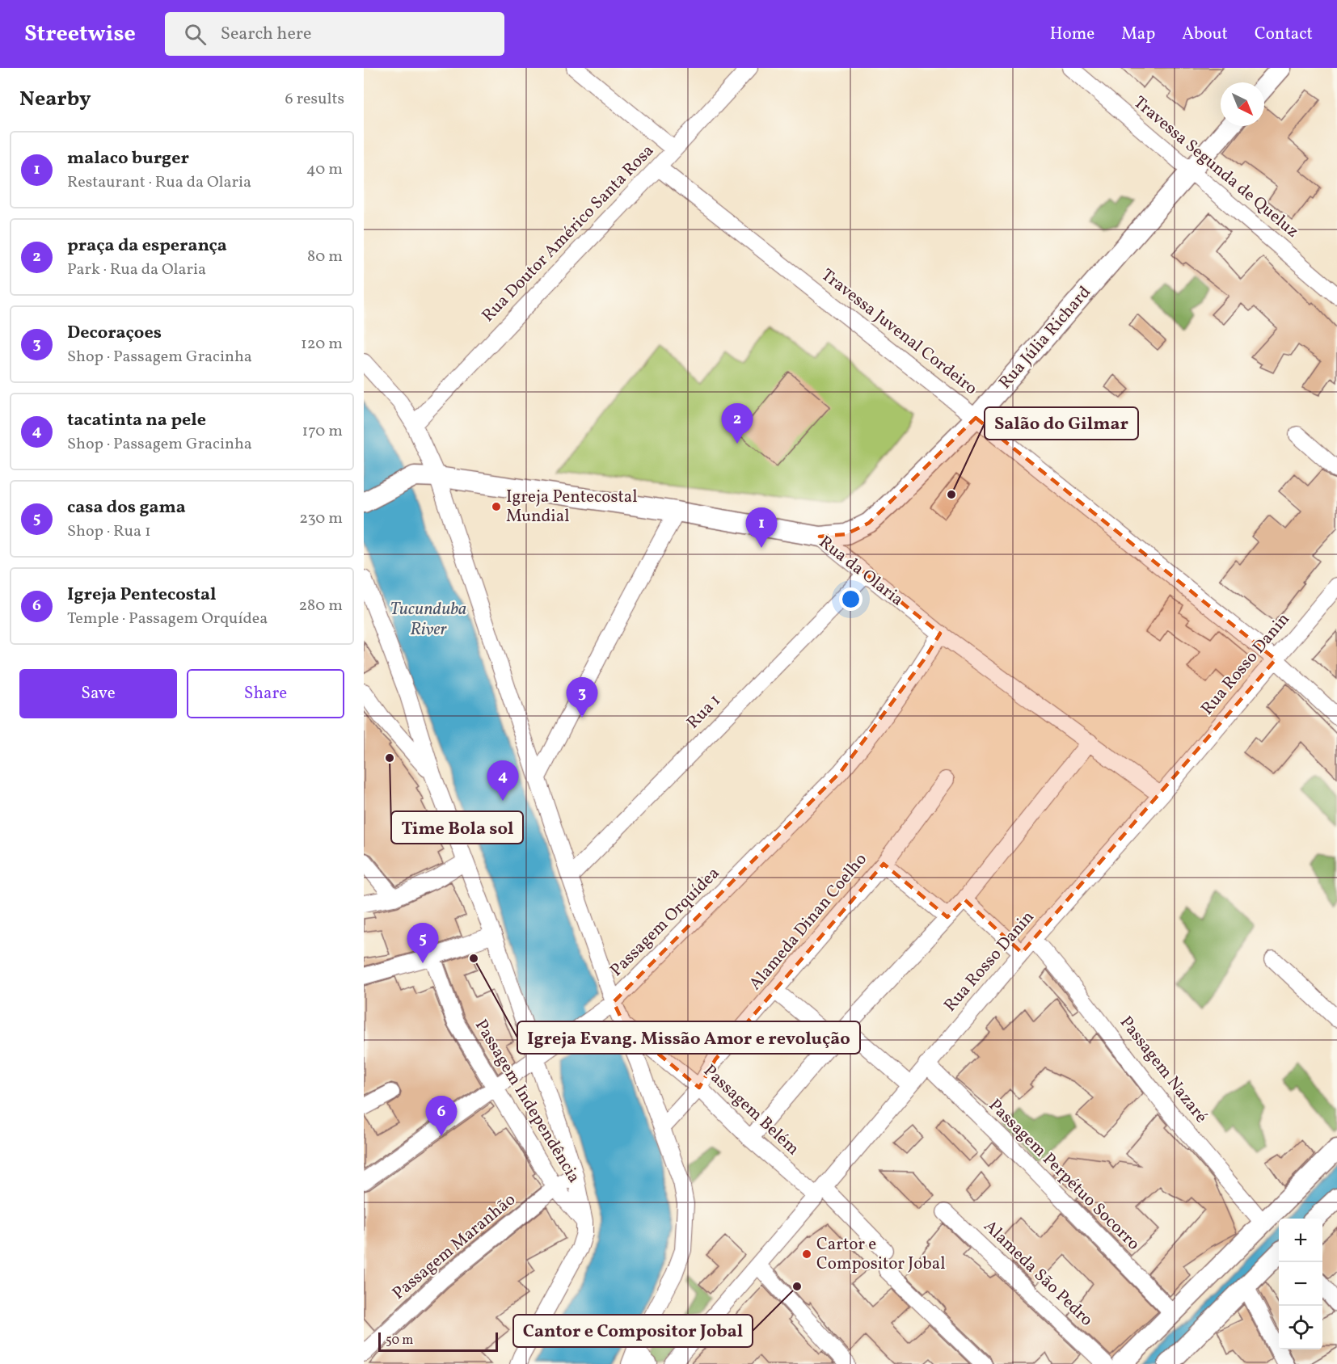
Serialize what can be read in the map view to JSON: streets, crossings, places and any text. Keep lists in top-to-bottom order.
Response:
{
  "streets": {
    "street": [
      "Travessa Segunda de Queluz",
      "Rua Doutor Américo Santa Rosa",
      "Travessa Juvenal Cordeiro",
      "Rua Júlia Richard",
      "Rua da Olaria",
      "Rua Rosso Danin",
      "Rua 1",
      "Passagem Orquídea",
      "Alameda Dinan Coelho",
      "Passagem Nazaré",
      "Passagem Independência",
      "Passagem Belém",
      "Passagem Perpétuo Socorro",
      "Passagem Maranhão",
      "Alameda São Pedro"
    ]
  },
  "crossings": [
    ["Travessa Segunda de Queluz", "Rua Júlia Richard"],
    ["Rua Doutor Américo Santa Rosa", "Travessa Juvenal Cordeiro"],
    ["Travessa Juvenal Cordeiro", "Rua Júlia Richard"],
    ["Travessa Juvenal Cordeiro", "Rua Rosso Danin"],
    ["Rua Júlia Richard", "Rua da Olaria"],
    ["Rua da Olaria", "Rua Rosso Danin"],
    ["Rua da Olaria", "Rua 1"],
    ["Rua da Olaria", "Passagem Orquídea"],
    ["Rua da Olaria", "Passagem Belém"],
    ["Rua Rosso Danin", "Passagem Nazaré"],
    ["Rua Rosso Danin", "Passagem Belém"],
    ["Rua Rosso Danin", "Passagem Perpétuo Socorro"],
    ["Rua 1", "Passagem Belém"],
    ["Passagem Orquídea", "Passagem Independência"],
    ["Passagem Orquídea", "Passagem Belém"],
    ["Alameda Dinan Coelho", "Passagem Belém"],
    ["Passagem Independência", "Passagem Maranhão"]
  ],
  "water": ["Tucunduba River"],
  "places": [
    "Salão do Gilmar",
    "Igreja Pentecostal Mundial",
    "Time Bola sol",
    "Igreja Evang. Missão Amor e revolução",
    "Cartor e Compositor Jobal",
    "Cantor e Compositor Jobal"
  ],
  "scale_bar": "50 m",
  "north": "bottom right",
  "page": {
    "header": "Streetwise",
    "search": "Search here",
    "nav": [
      "Home",
      "Map",
      "About",
      "Contact"
    ],
    "heading": ["Nearby", "6 results"],
    "list": [
      {
        "mark": "1",
        "name": "malaco burger",
        "note": "Restaurant · Rua da Olaria",
        "value": "40 m"
      },
      {
        "mark": "2",
        "name": "praça da esperança",
        "note": "Park · Rua da Olaria",
        "value": "80 m"
      },
      {
        "mark": "3",
        "name": "Decoraçoes",
        "note": "Shop · Passagem Gracinha",
        "value": "120 m"
      },
      {
        "mark": "4",
        "name": "tacatinta na pele",
        "note": "Shop · Passagem Gracinha",
        "value": "170 m"
      },
      {
        "mark": "5",
        "name": "casa dos gama",
        "note": "Shop · Rua 1",
        "value": "230 m"
      },
      {
        "mark": "6",
        "name": "Igreja Pentecostal",
        "note": "Temple · Passagem Orquídea",
        "value": "280 m"
      }
    ],
    "pins": [
      "2",
      "1",
      "3",
      "4",
      "5",
      "6"
    ],
    "buttons": ["Save", "Share"],
    "map_buttons": ["+", "−"],
    "scale": "50 m"
  }
}
